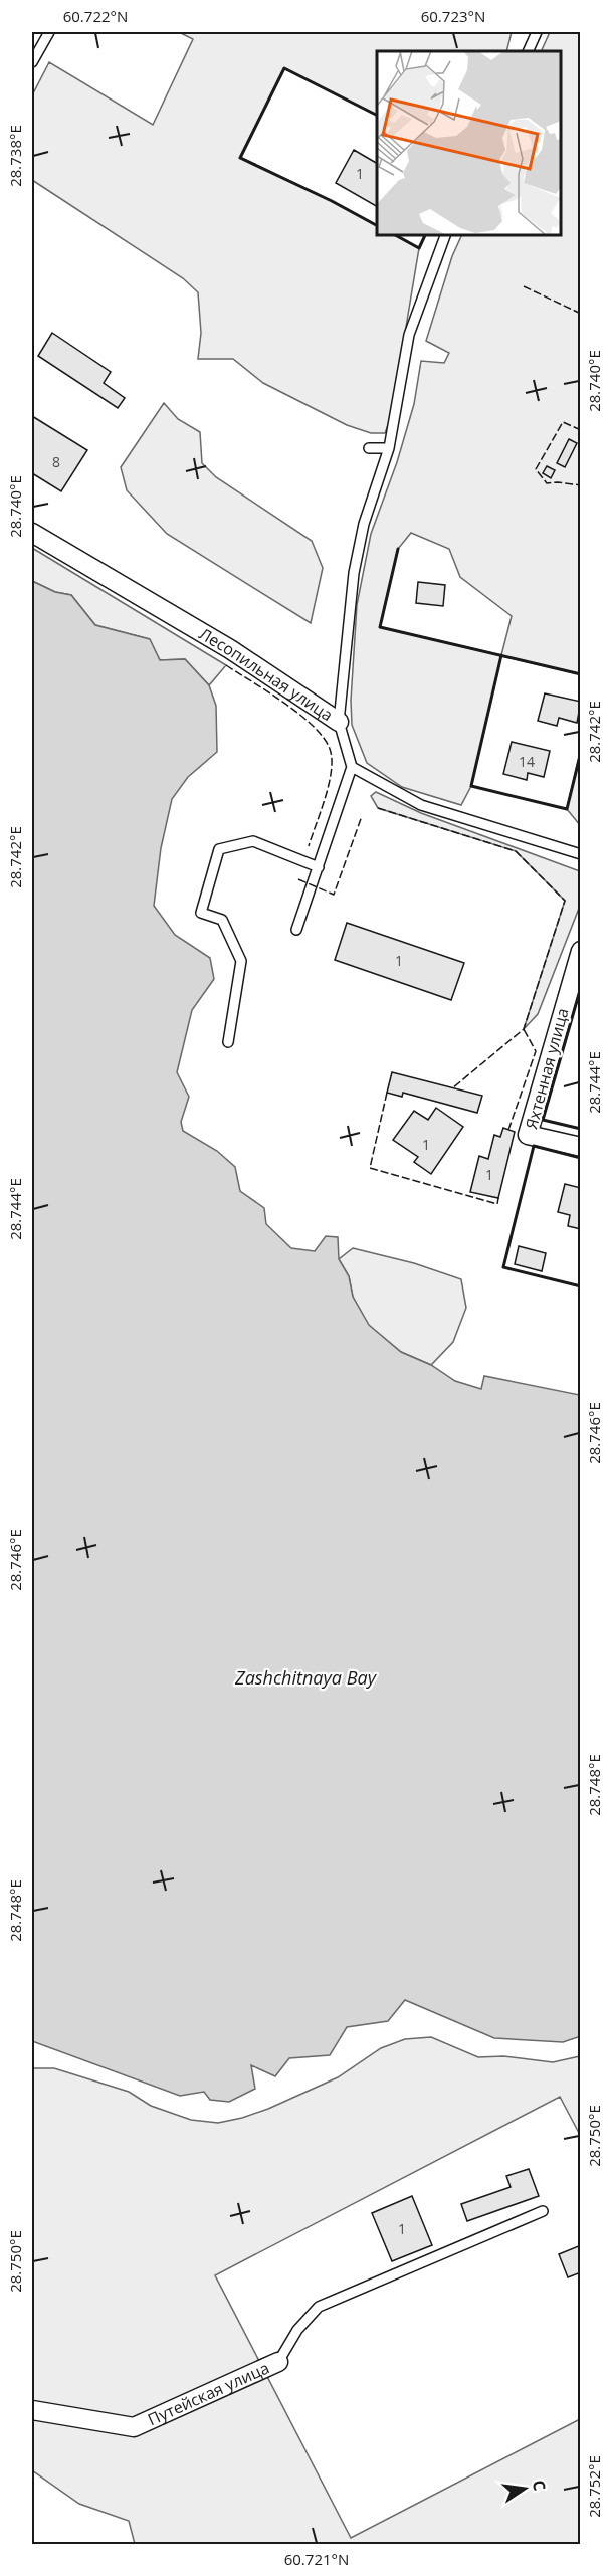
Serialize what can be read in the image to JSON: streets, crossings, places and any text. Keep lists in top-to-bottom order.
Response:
{
  "streets": {
    "street": ["Лесопильная улица", "Яхтенная улица", "Путейская улица"]
  },
  "water": ["Zashchitnaya Bay"],
  "house_numbers": [
    "1",
    "8",
    "14",
    "1",
    "1",
    "1",
    "1"
  ],
  "north": "right",
  "coordinates": [
    "60.722°N",
    "60.723°N",
    "28.738°E",
    "28.740°E",
    "28.742°E",
    "28.744°E",
    "28.746°E",
    "28.748°E",
    "28.750°E",
    "28.752°E",
    "60.721°N"
  ]
}
